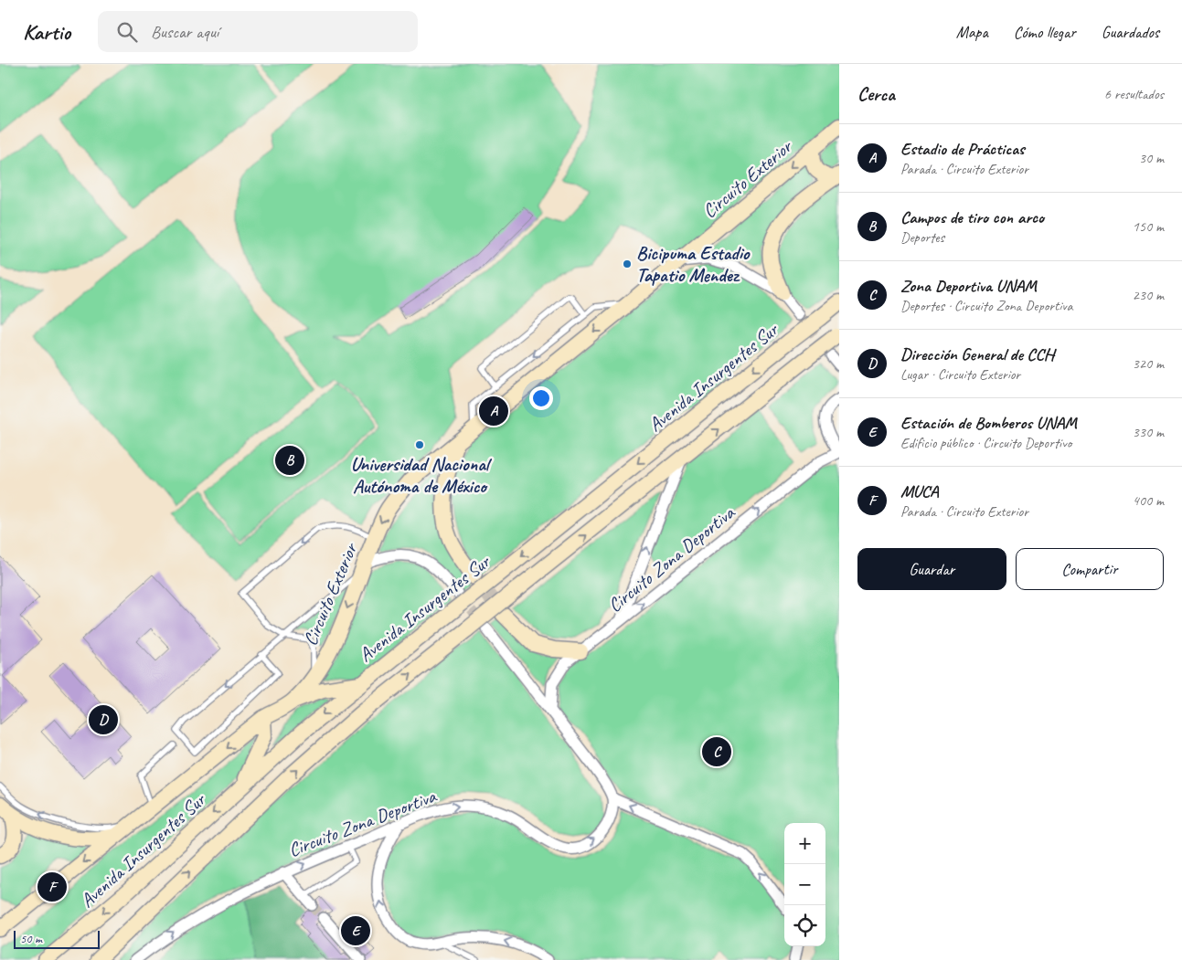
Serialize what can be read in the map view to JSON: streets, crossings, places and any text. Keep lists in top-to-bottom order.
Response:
{
  "streets": {
    "main road": ["Circuito Exterior", "Avenida Insurgentes Sur"],
    "street": ["Circuito Zona Deportiva"]
  },
  "one_way": ["Circuito Zona Deportiva"],
  "places": ["Bicipuma Estadio Tapatio Mendez", "Universidad Nacional Autónoma de México"],
  "scale_bar": "50 m",
  "page": {
    "header": "Kartio",
    "search": "Buscar aquí",
    "nav": ["Mapa", "Cómo llegar", "Guardados"],
    "heading": ["Cerca", "6 resultados"],
    "list": [
      {
        "mark": "A",
        "name": "Estadio de Prácticas",
        "note": "Parada · Circuito Exterior",
        "value": "30 m"
      },
      {
        "mark": "B",
        "name": "Campos de tiro con arco",
        "note": "Deportes",
        "value": "150 m"
      },
      {
        "mark": "C",
        "name": "Zona Deportiva UNAM",
        "note": "Deportes · Circuito Zona Deportiva",
        "value": "230 m"
      },
      {
        "mark": "D",
        "name": "Dirección General de CCH",
        "note": "Lugar · Circuito Exterior",
        "value": "320 m"
      },
      {
        "mark": "E",
        "name": "Estación de Bomberos UNAM",
        "note": "Edificio público · Circuito Deportivo",
        "value": "330 m"
      },
      {
        "mark": "F",
        "name": "MUCA",
        "note": "Parada · Circuito Exterior",
        "value": "400 m"
      }
    ],
    "pins": [
      "A",
      "B",
      "D",
      "C",
      "F",
      "E"
    ],
    "buttons": ["Guardar", "Compartir"],
    "map_buttons": ["+", "−"],
    "scale": "50 m"
  }
}
